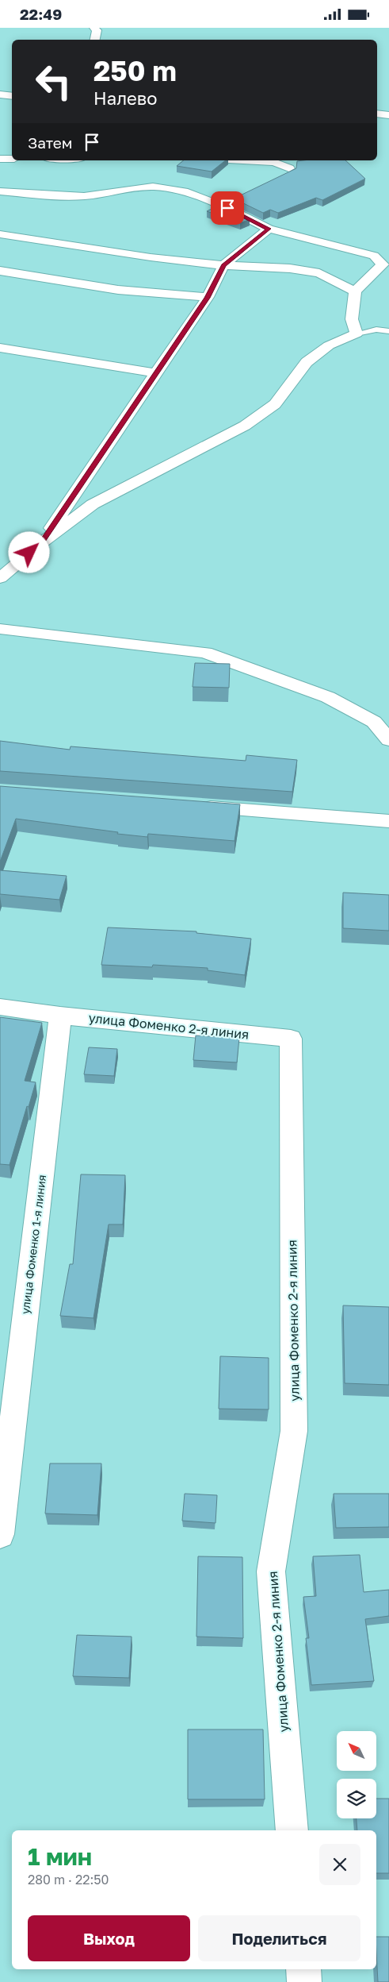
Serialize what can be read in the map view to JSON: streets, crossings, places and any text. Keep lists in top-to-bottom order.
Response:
{
  "streets": {
    "street": ["улица Фоменко 2-я линия", "улица Фоменко 1-я линия"]
  },
  "crossings": [
    ["улица Фоменко 2-я линия", "улица Фоменко 1-я линия"]
  ],
  "north": "top left",
  "page": {
    "status": "22:49",
    "turn": ["250 m", "Налево"],
    "then": "Затем",
    "heading": ["1 мин", "280 m · 22:50"],
    "buttons": ["Выход", "Поделиться"]
  }
}
